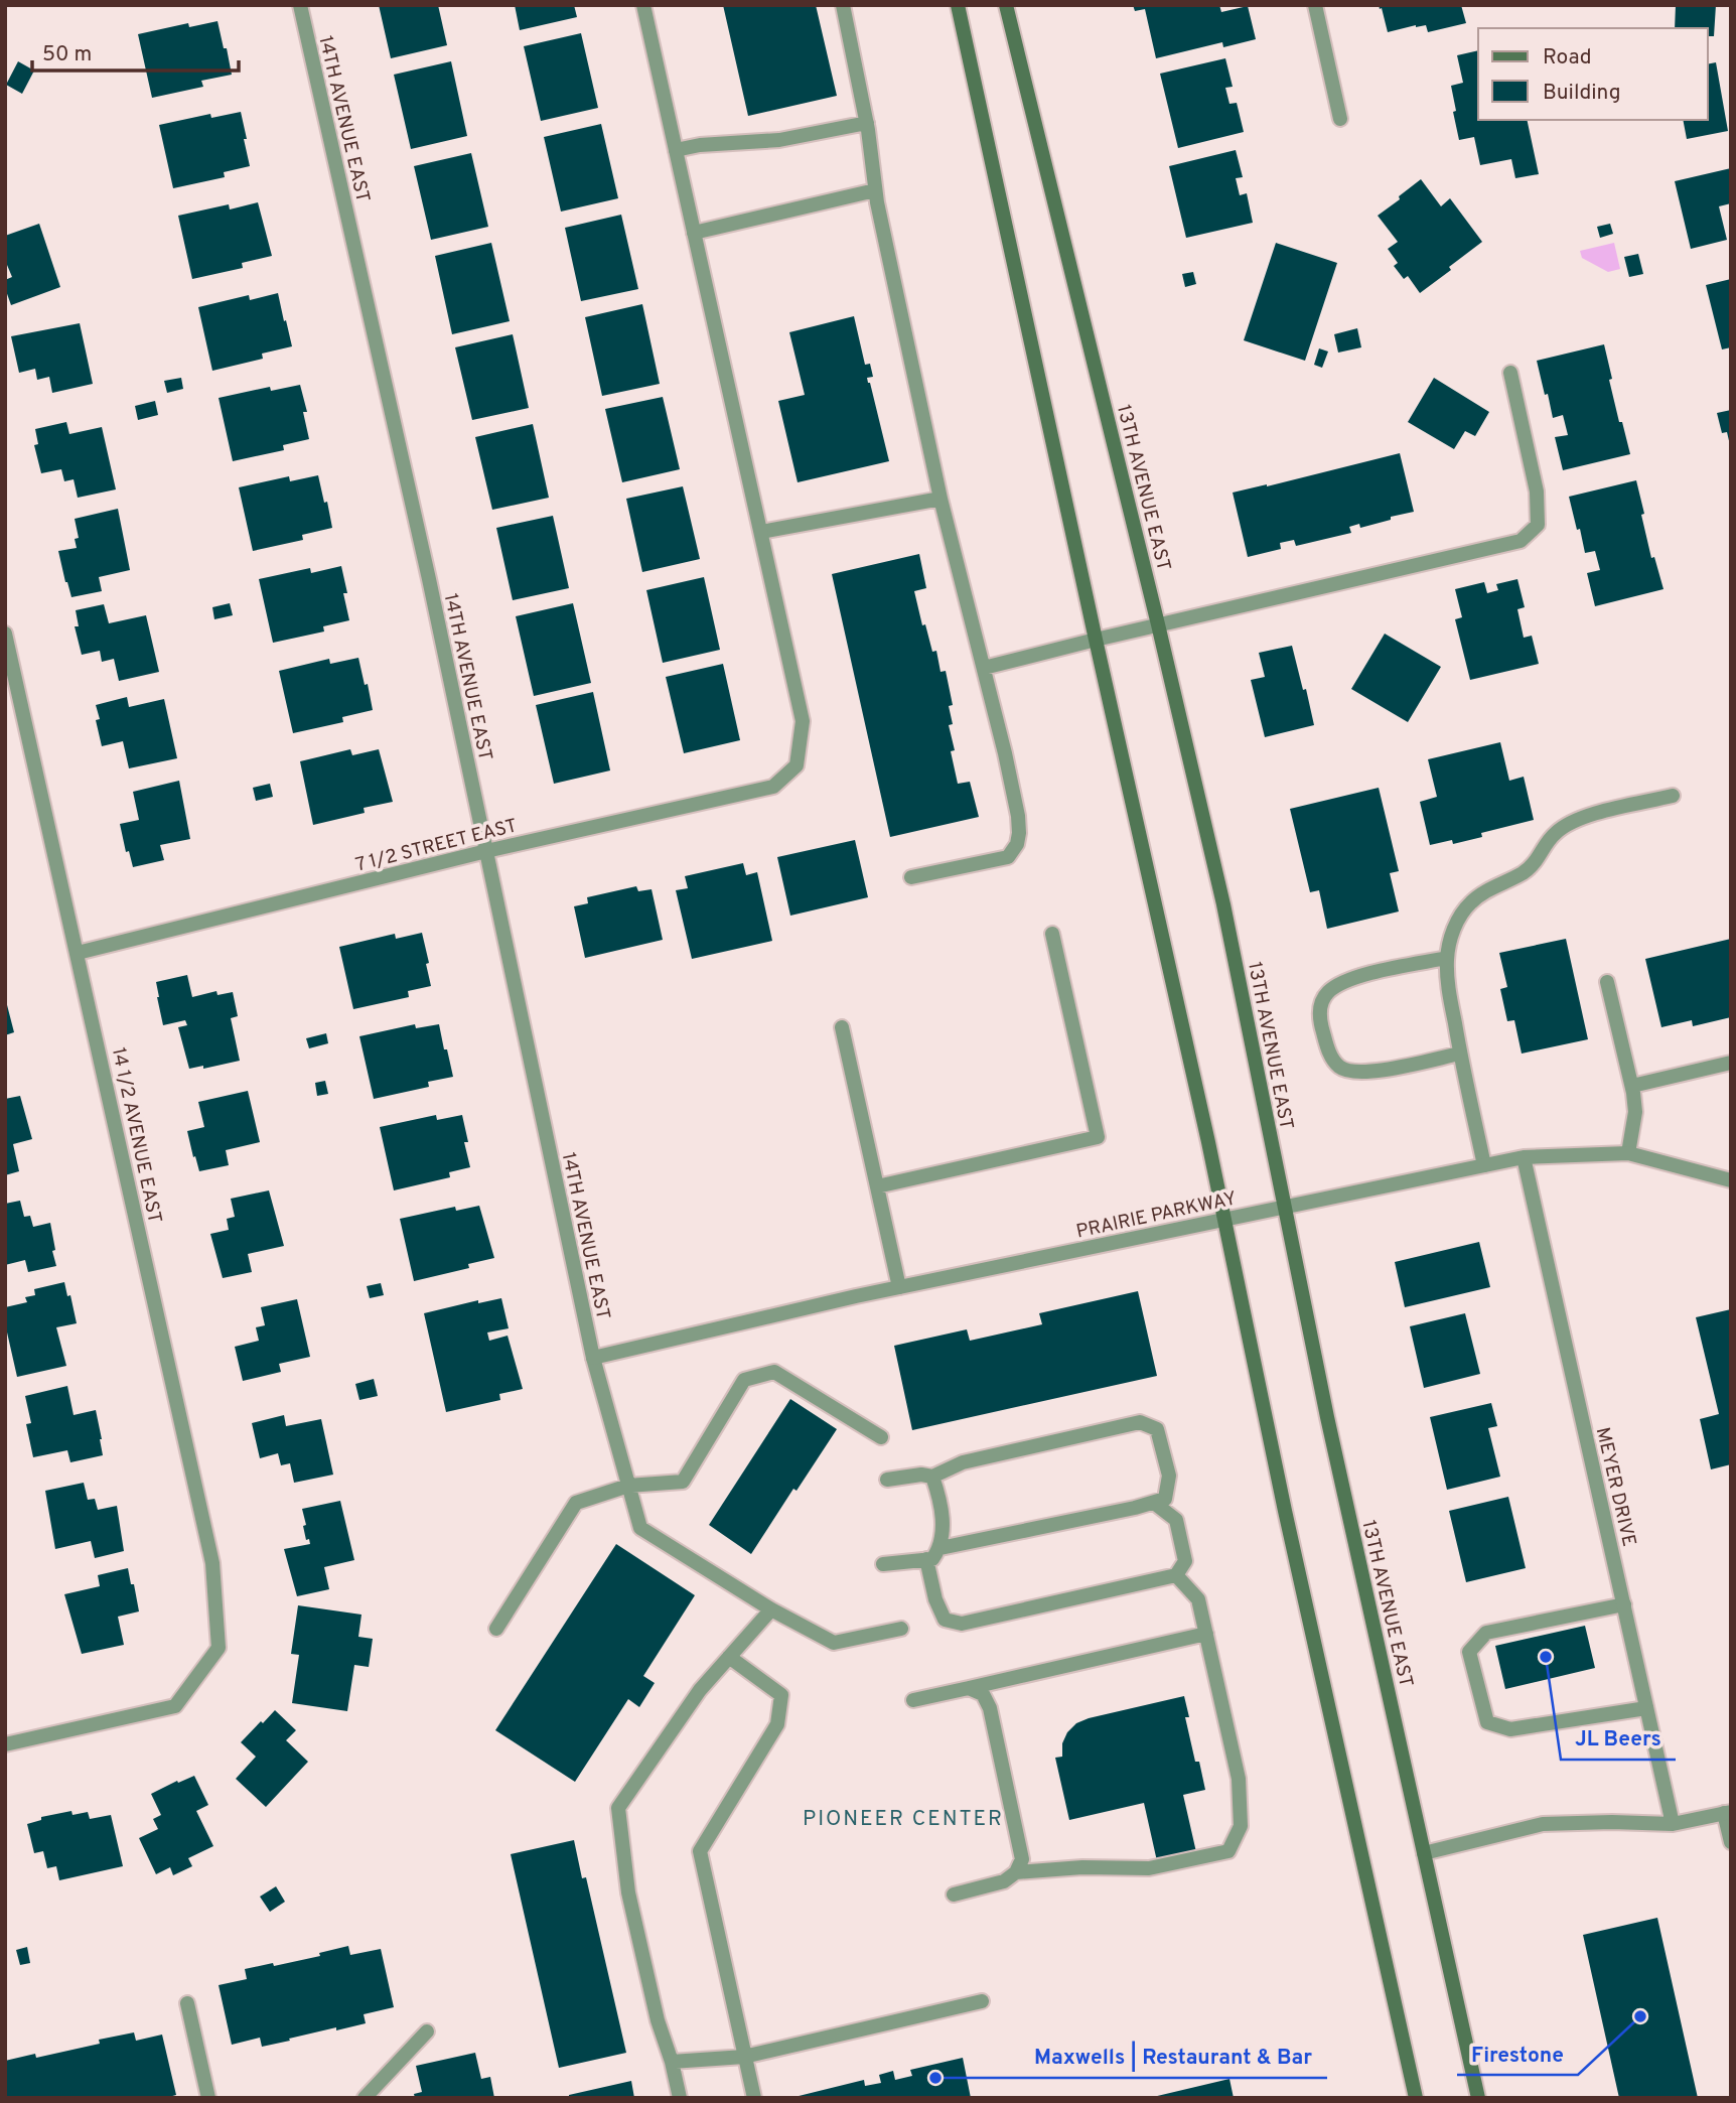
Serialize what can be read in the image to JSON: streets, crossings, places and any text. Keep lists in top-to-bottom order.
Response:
{
  "streets": {
    "main road": ["13TH AVENUE EAST"],
    "street": [
      "14TH AVENUE EAST",
      "7 1/2 STREET EAST",
      "14 1/2 AVENUE EAST",
      "PRAIRIE PARKWAY",
      "MEYER DRIVE"
    ]
  },
  "crossings": [
    ["14TH AVENUE EAST", "7 1/2 STREET EAST"],
    ["14TH AVENUE EAST", "PRAIRIE PARKWAY"],
    ["13TH AVENUE EAST", "PRAIRIE PARKWAY"],
    ["7 1/2 STREET EAST", "14 1/2 AVENUE EAST"],
    ["PRAIRIE PARKWAY", "MEYER DRIVE"]
  ],
  "districts": ["PIONEER CENTER"],
  "places": ["JL Beers", "Firestone", "Maxwells | Restaurant & Bar"],
  "legend": ["Road", "Building"],
  "scale_bar": "50 m"
}
